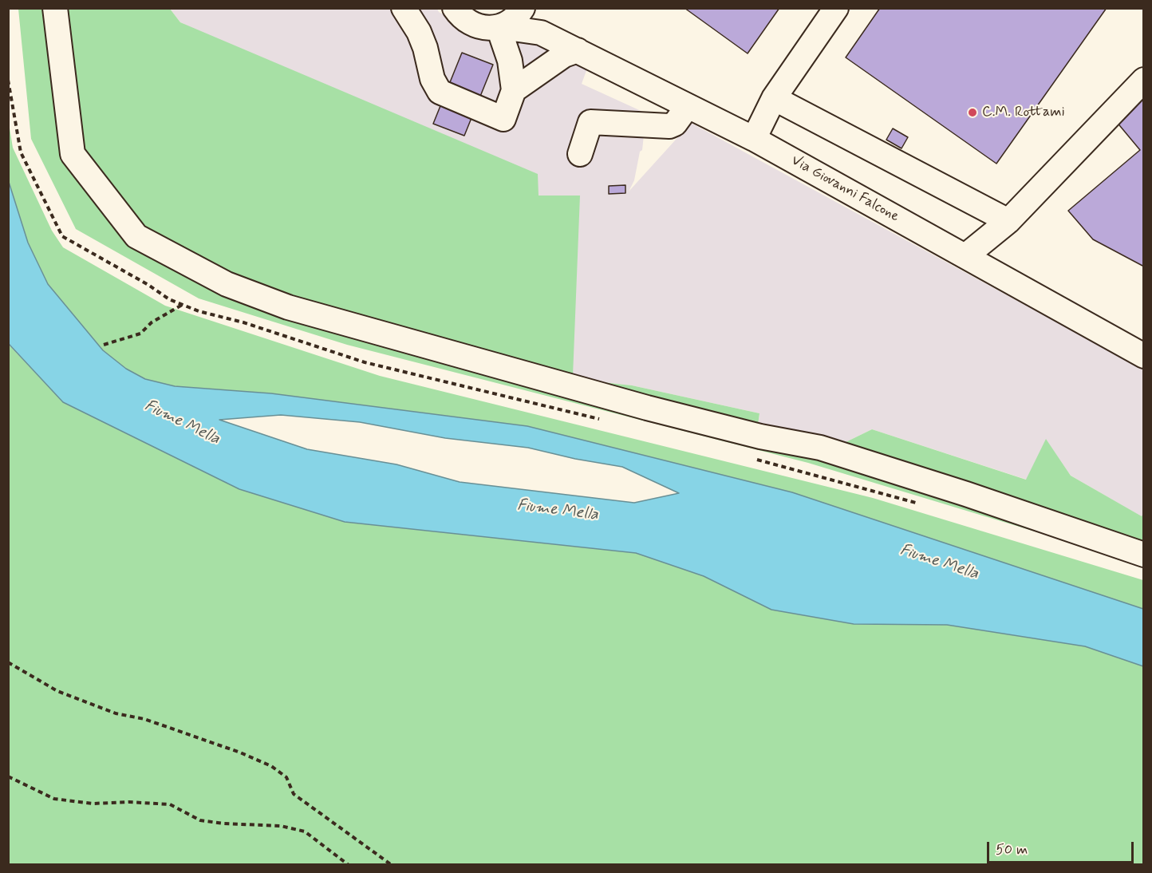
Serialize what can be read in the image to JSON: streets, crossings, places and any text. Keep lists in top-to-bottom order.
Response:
{
  "streets": {
    "street": ["Via Giovanni Falcone"]
  },
  "water": ["Fiume Mella"],
  "places": ["C.M. Rottami"],
  "scale_bar": "50 m"
}
